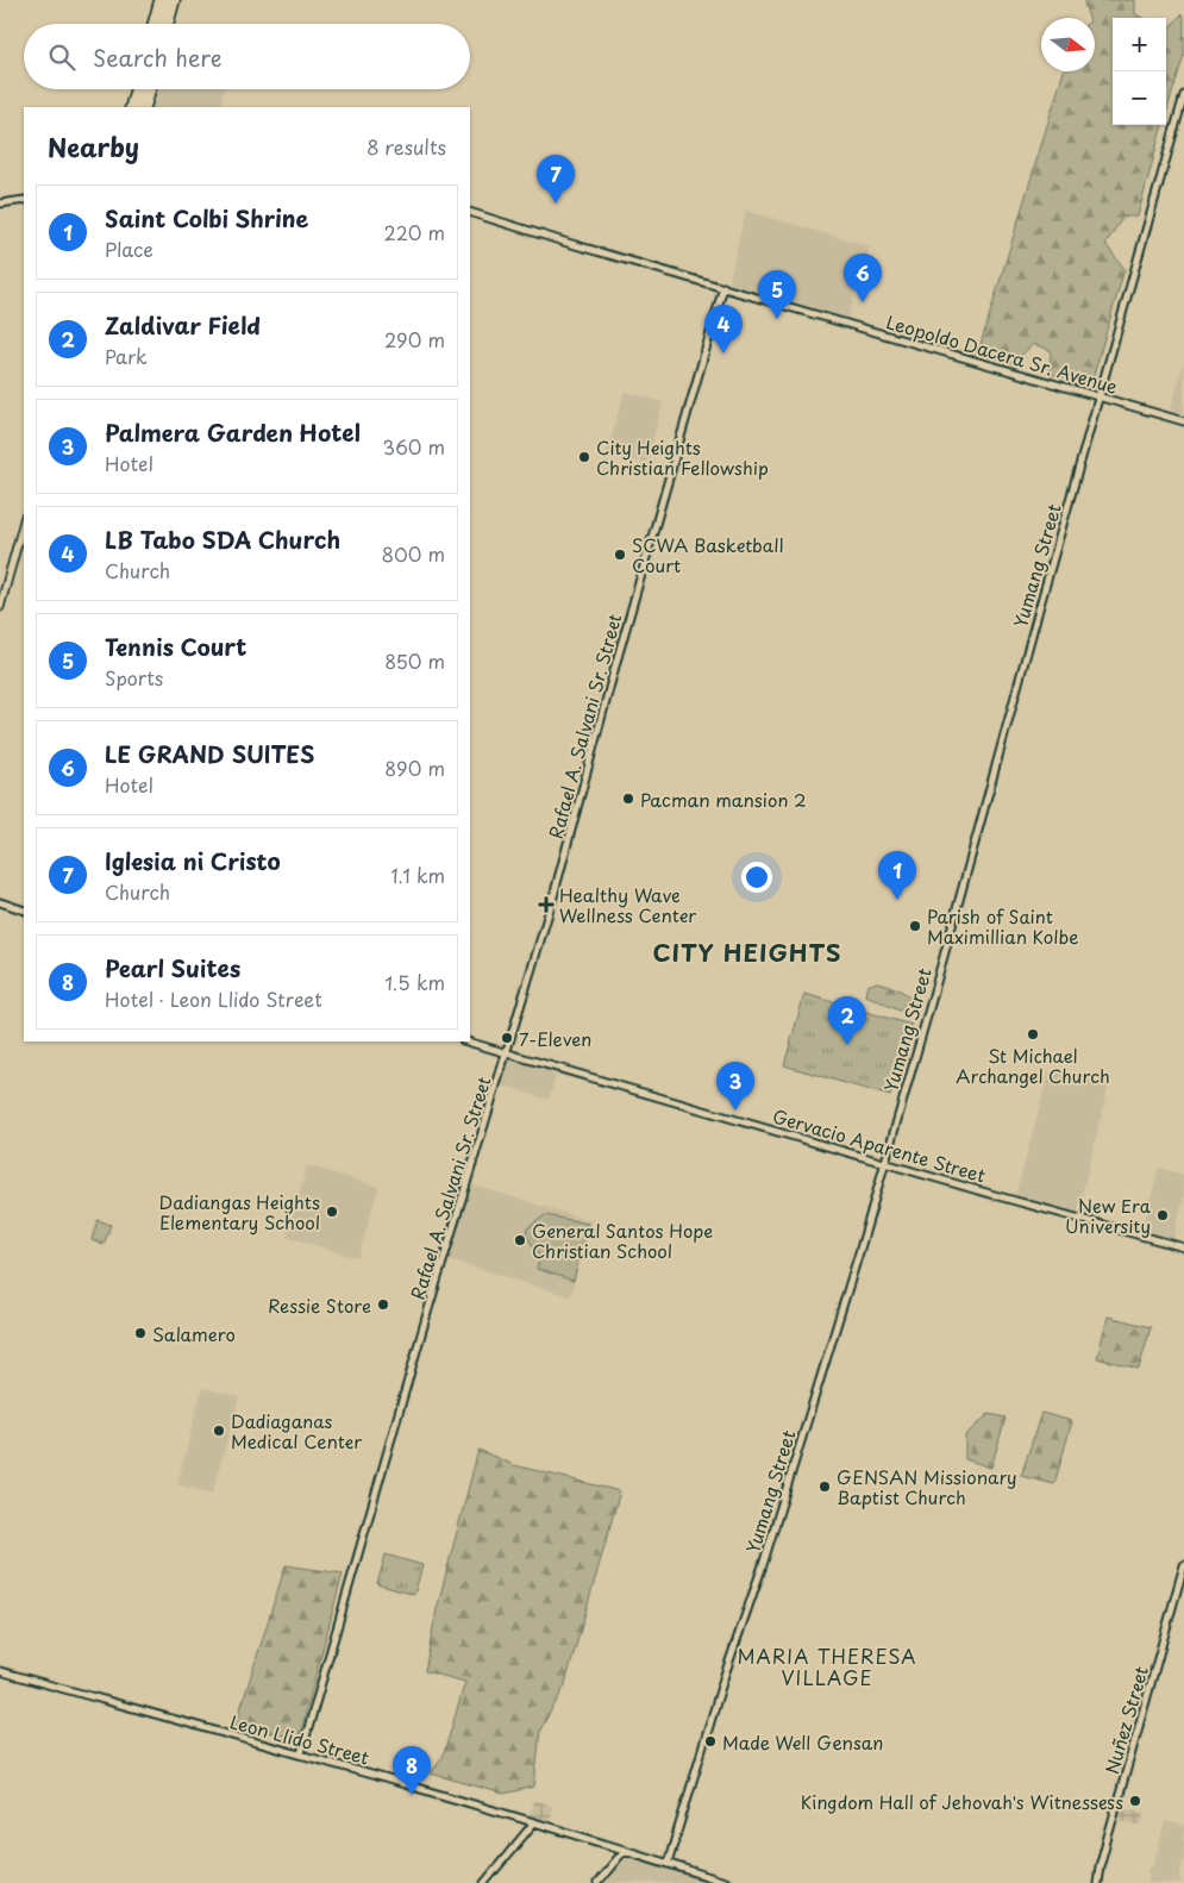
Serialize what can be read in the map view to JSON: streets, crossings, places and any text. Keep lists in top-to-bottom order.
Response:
{
  "streets": {
    "main road": [
      "Leopoldo Dacera Sr. Avenue",
      "Yumang Street",
      "Rafael A. Salvani Sr. Street",
      "Gervacio Aparente Street",
      "Nuñez Street",
      "Leon Llido Street"
    ]
  },
  "crossings": [
    ["Leopoldo Dacera Sr. Avenue", "Yumang Street"],
    ["Leopoldo Dacera Sr. Avenue", "Rafael A. Salvani Sr. Street"],
    ["Yumang Street", "Gervacio Aparente Street"],
    ["Yumang Street", "Leon Llido Street"],
    ["Rafael A. Salvani Sr. Street", "Gervacio Aparente Street"],
    ["Rafael A. Salvani Sr. Street", "Leon Llido Street"]
  ],
  "districts": ["CITY HEIGHTS", "MARIA THERESA VILLAGE"],
  "places": {
    "other": [
      "City Heights Christian Fellowship",
      "SCWA Basketball Court",
      "Pacman mansion 2",
      "Parish of Saint Maximillian Kolbe",
      "St Michael Archangel Church",
      "7-Eleven",
      "Dadiangas Heights Elementary School",
      "New Era University",
      "General Santos Hope Christian School",
      "Ressie Store",
      "Salamero",
      "Dadiaganas Medical Center",
      "GENSAN Missionary Baptist Church",
      "Made Well Gensan",
      "Kingdom Hall of Jehovah's Witnessess"
    ],
    "health": ["Healthy Wave Wellness Center"]
  },
  "north": "right",
  "page": {
    "map_buttons": ["+", "−"],
    "search": "Search here",
    "heading": ["Nearby", "8 results"],
    "pins": [
      "7",
      "6",
      "5",
      "4",
      "1",
      "2",
      "3",
      "8"
    ],
    "list": [
      {
        "mark": "1",
        "name": "Saint Colbi Shrine",
        "note": "Place",
        "value": "220 m"
      },
      {
        "mark": "2",
        "name": "Zaldivar Field",
        "note": "Park",
        "value": "290 m"
      },
      {
        "mark": "3",
        "name": "Palmera Garden Hotel",
        "note": "Hotel",
        "value": "360 m"
      },
      {
        "mark": "4",
        "name": "LB Tabo SDA Church",
        "note": "Church",
        "value": "800 m"
      },
      {
        "mark": "5",
        "name": "Tennis Court",
        "note": "Sports",
        "value": "850 m"
      },
      {
        "mark": "6",
        "name": "LE GRAND SUITES",
        "note": "Hotel",
        "value": "890 m"
      },
      {
        "mark": "7",
        "name": "Iglesia ni Cristo",
        "note": "Church",
        "value": "1.1 km"
      },
      {
        "mark": "8",
        "name": "Pearl Suites",
        "note": "Hotel · Leon Llido Street",
        "value": "1.5 km"
      }
    ]
  }
}
